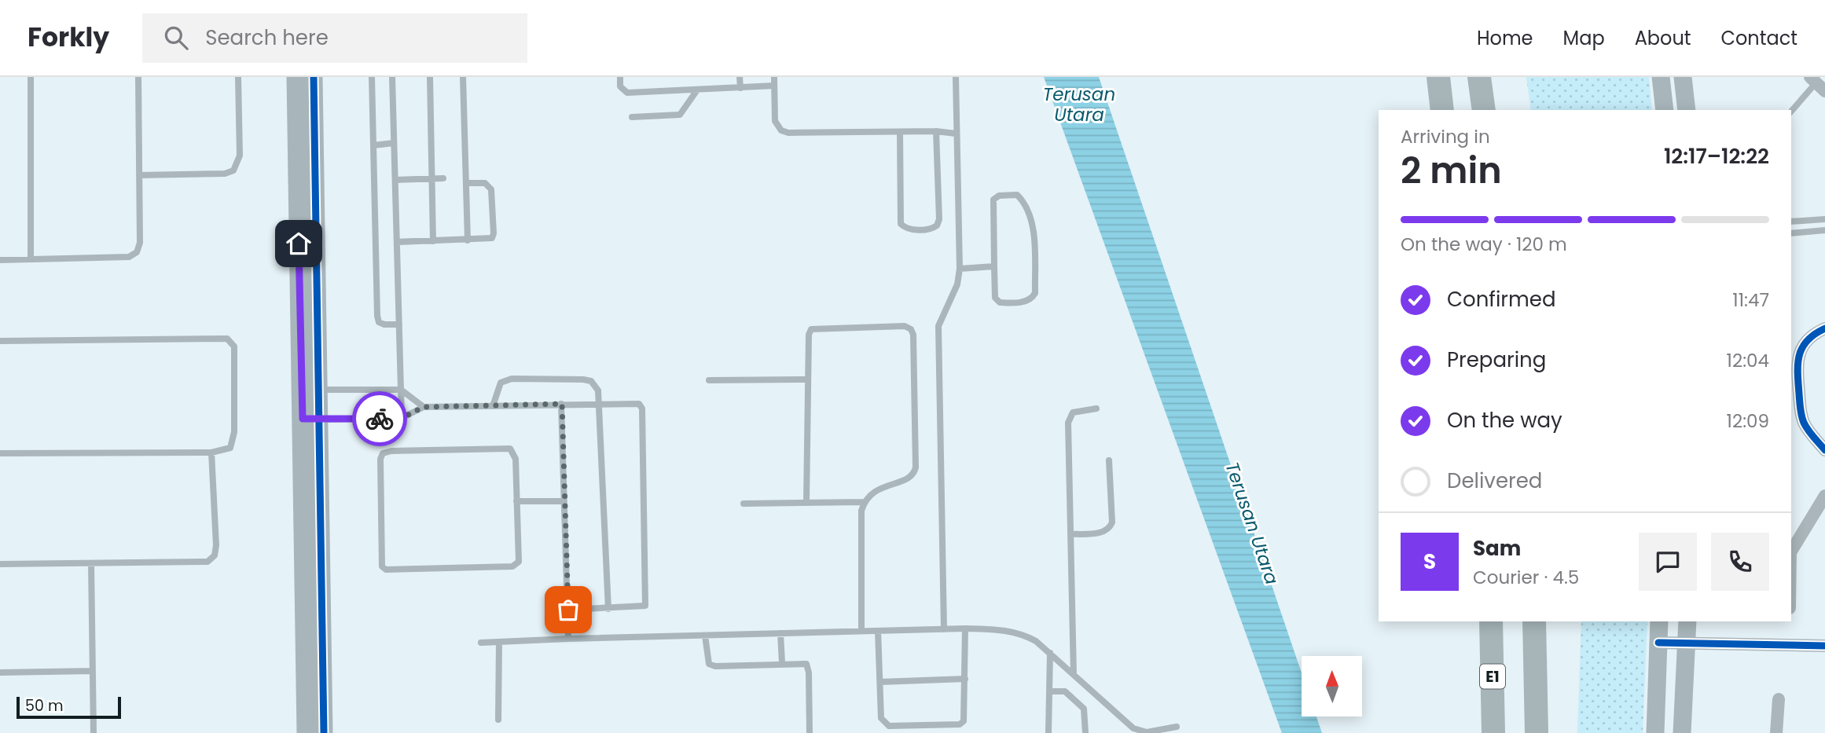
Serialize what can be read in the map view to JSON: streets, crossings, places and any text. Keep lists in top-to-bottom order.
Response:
{
  "streets": {
    "highway": ["E1"]
  },
  "water": ["Terusan Utara"],
  "scale_bar": "50 m",
  "north": "top",
  "page": {
    "header": "Forkly",
    "search": "Search here",
    "nav": [
      "Home",
      "Map",
      "About",
      "Contact"
    ],
    "heading": ["2 min", "Arriving in", "12:17–12:22"],
    "panel": ["Sam", "Courier · 4.5"],
    "bar": "On the way · 120 m",
    "list": [
      ["Confirmed", "11:47"],
      ["Preparing", "12:04"],
      ["On the way", "12:09"],
      "Delivered"
    ],
    "round": "S",
    "scale": "50 m"
  }
}
